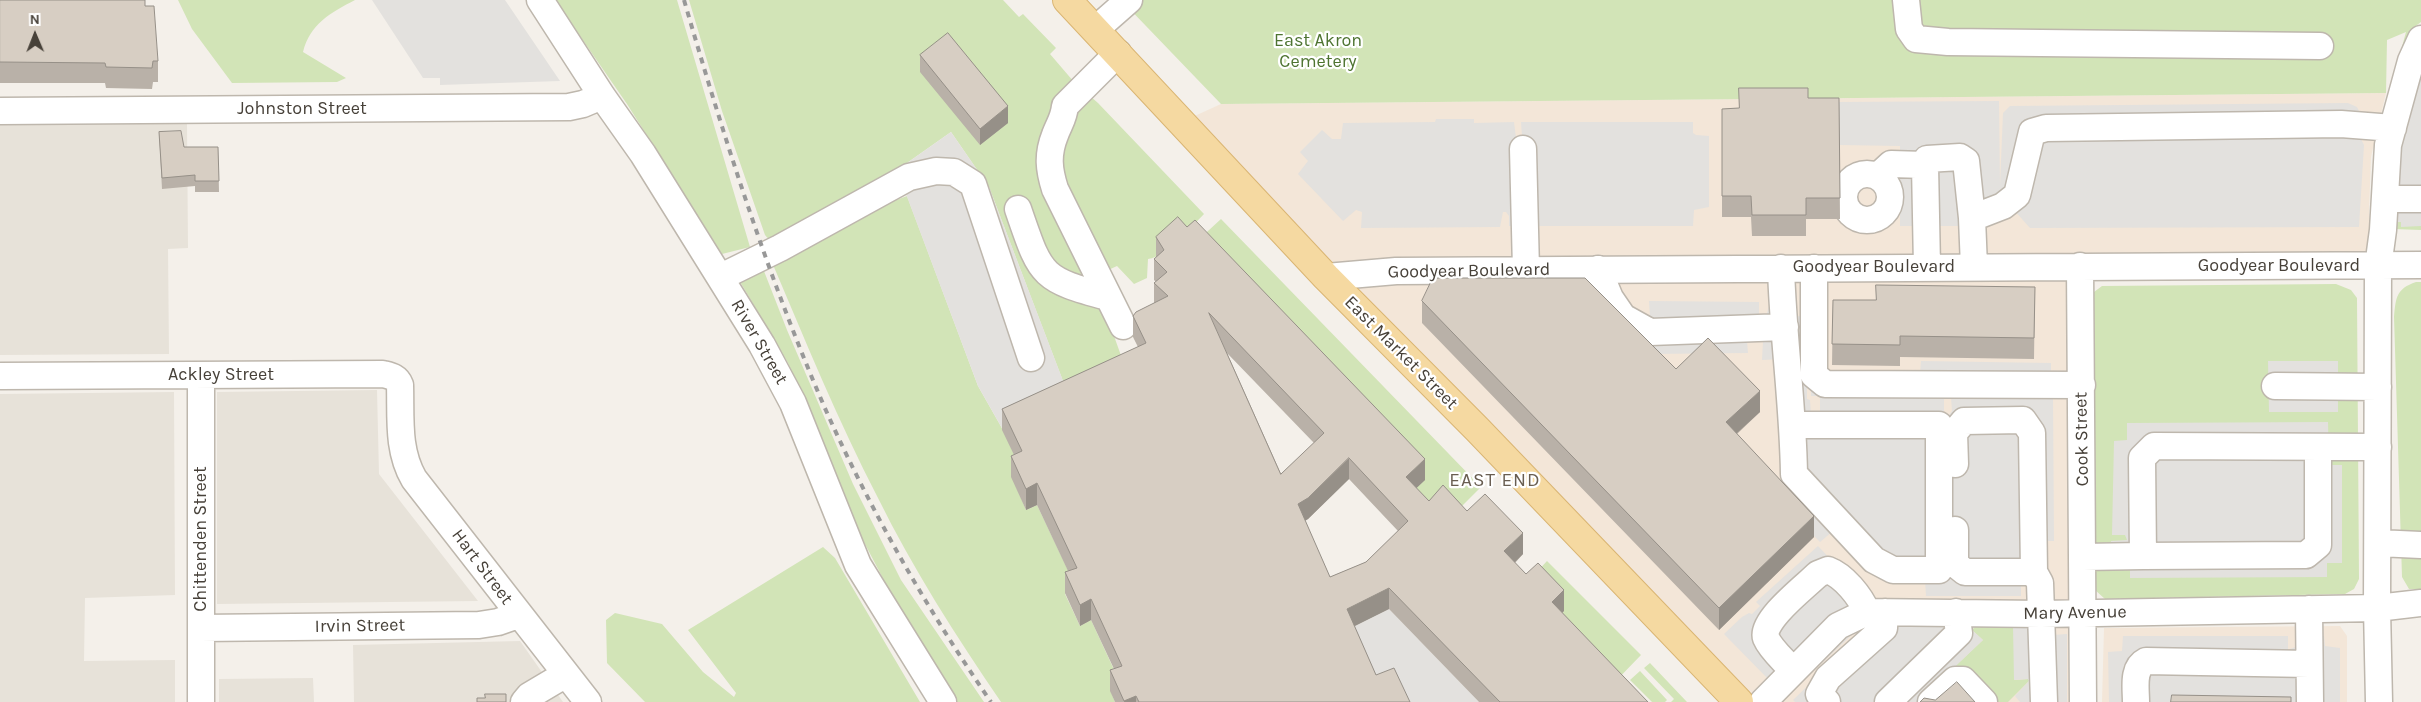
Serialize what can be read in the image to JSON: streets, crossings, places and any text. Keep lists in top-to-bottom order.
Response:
{
  "streets": {
    "main road": ["East Market Street"],
    "street": [
      "Johnston Street",
      "Goodyear Boulevard",
      "River Street",
      "Ackley Street",
      "Cook Street",
      "Chittenden Street",
      "Hart Street",
      "Mary Avenue",
      "Irvin Street"
    ]
  },
  "crossings": [
    ["Johnston Street", "River Street"],
    ["Goodyear Boulevard", "East Market Street"],
    ["Goodyear Boulevard", "Cook Street"],
    ["Ackley Street", "Chittenden Street"],
    ["Ackley Street", "Hart Street"],
    ["Cook Street", "Mary Avenue"],
    ["Chittenden Street", "Irvin Street"],
    ["Hart Street", "Irvin Street"]
  ],
  "districts": ["EAST END"],
  "parks": ["East Akron Cemetery"],
  "north": "top"
}
